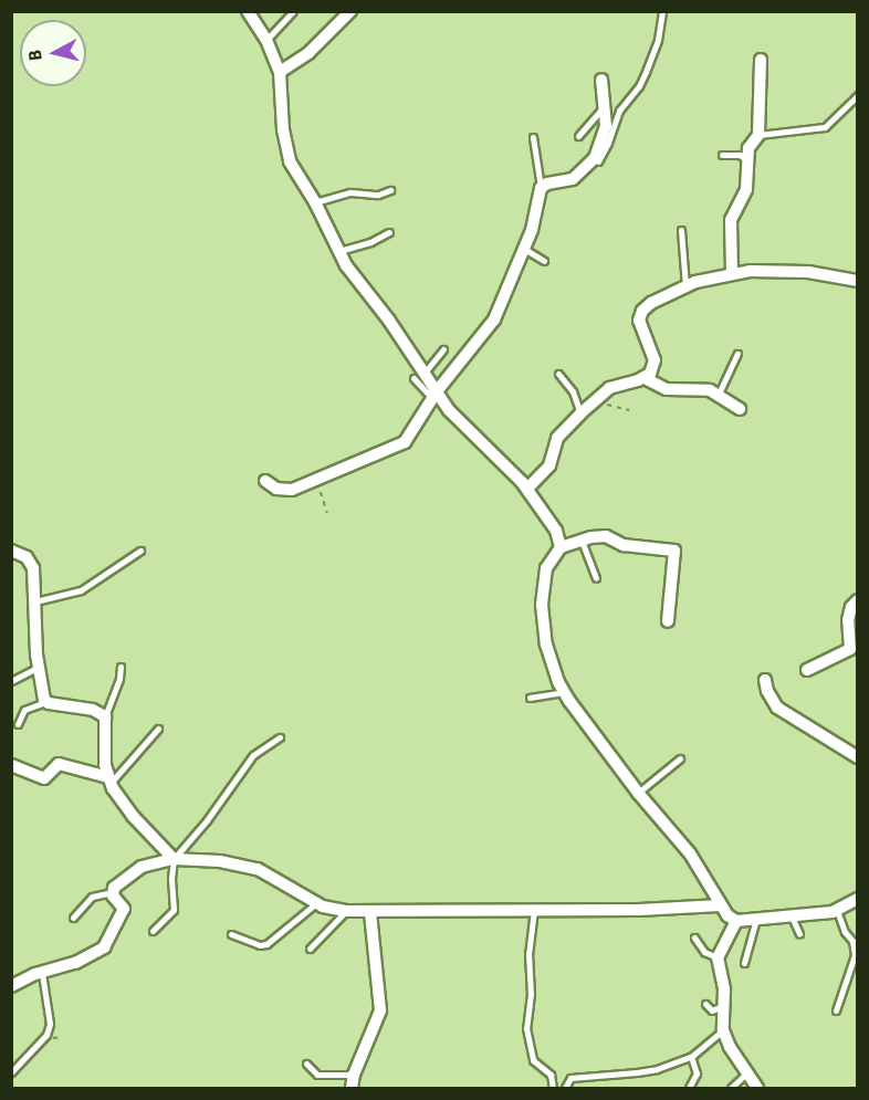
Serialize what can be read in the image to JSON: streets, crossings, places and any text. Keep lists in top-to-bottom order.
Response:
{
  "north": "left"
}
